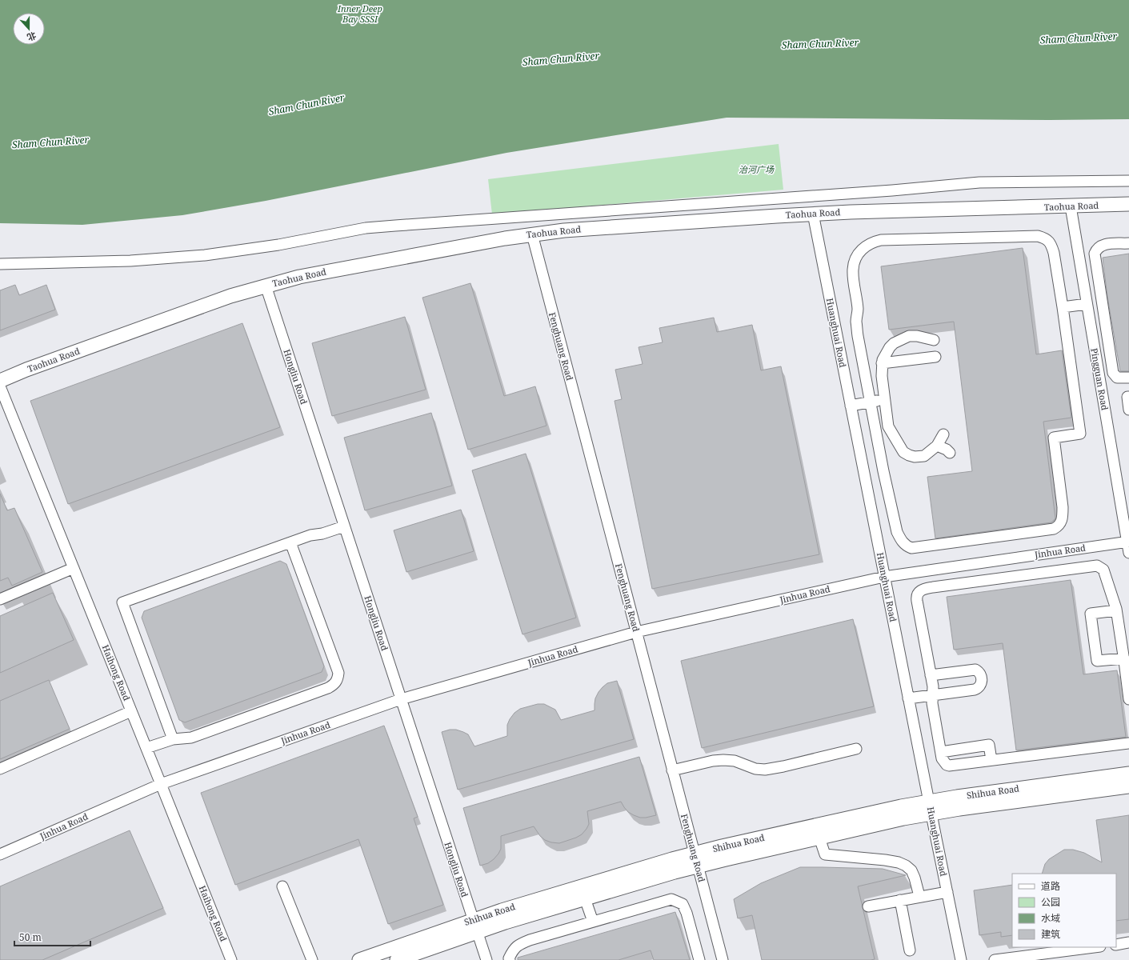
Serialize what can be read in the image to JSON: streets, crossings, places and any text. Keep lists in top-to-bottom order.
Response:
{
  "streets": {
    "main road": ["Taohua Road", "Shihua Road"],
    "street": [
      "Huanghuai Road",
      "Fenghuang Road",
      "Hongliu Road",
      "Pingguan Road",
      "Jinhua Road",
      "Haihong Road"
    ]
  },
  "crossings": [
    ["Taohua Road", "Huanghuai Road"],
    ["Taohua Road", "Fenghuang Road"],
    ["Taohua Road", "Hongliu Road"],
    ["Taohua Road", "Pingguan Road"],
    ["Huanghuai Road", "Jinhua Road"],
    ["Huanghuai Road", "Shihua Road"],
    ["Fenghuang Road", "Jinhua Road"],
    ["Fenghuang Road", "Shihua Road"],
    ["Hongliu Road", "Jinhua Road"],
    ["Hongliu Road", "Shihua Road"],
    ["Pingguan Road", "Jinhua Road"],
    ["Jinhua Road", "Haihong Road"]
  ],
  "water": ["Sham Chun River"],
  "parks": ["Inner Deep Bay SSSI", "治河广场"],
  "legend": [
    "道路",
    "公园",
    "水域",
    "建筑"
  ],
  "scale_bar": "50 m",
  "north": "bottom"
}
